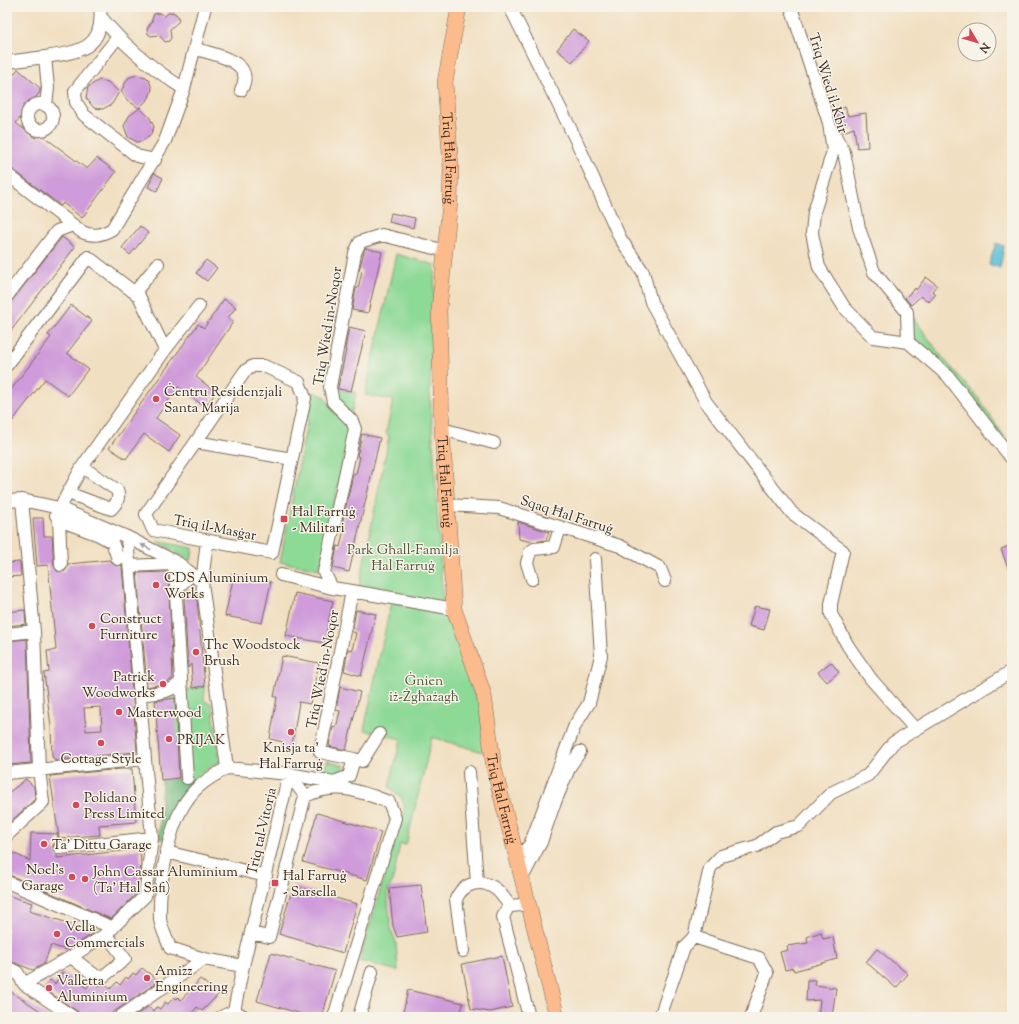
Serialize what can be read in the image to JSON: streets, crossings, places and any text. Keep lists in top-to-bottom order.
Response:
{
  "streets": {
    "main road": ["Triq Ħal Farruġ"],
    "street": [
      "Triq Wied il-Kbir",
      "Triq Wied in-Noqor",
      "Sqaq Ħal Farruġ",
      "Triq il-Masġar",
      "Triq tal-Vitorja"
    ]
  },
  "crossings": [
    ["Triq Ħal Farruġ", "Triq Wied in-Noqor"],
    ["Triq Ħal Farruġ", "Sqaq Ħal Farruġ"]
  ],
  "parks": ["Park Għall-Familja Ħal Farruġ", "Ġnien iż-Żgħażagħ"],
  "places": {
    "other": [
      "Ċentru Residenzjali Santa Marija",
      "CDS Aluminium Works",
      "Construct Furniture",
      "The Woodstock Brush",
      "Patrick Woodworks",
      "Masterwood",
      "Knisja ta' Ħal Farruġ",
      "PRIJAK",
      "Cottage Style",
      "Polidano Press Limited",
      "Ta' Dittu Garage",
      "Noel's Garage",
      "John Cassar Aluminium (Ta' Ħal Safi)",
      "Vella Commercials",
      "Amizz Engineering",
      "Valletta Aluminium"
    ],
    "transit": ["Ħal Farruġ - Militari", "Ħal Farruġ - Sarsella"]
  },
  "north": "bottom right"
}
